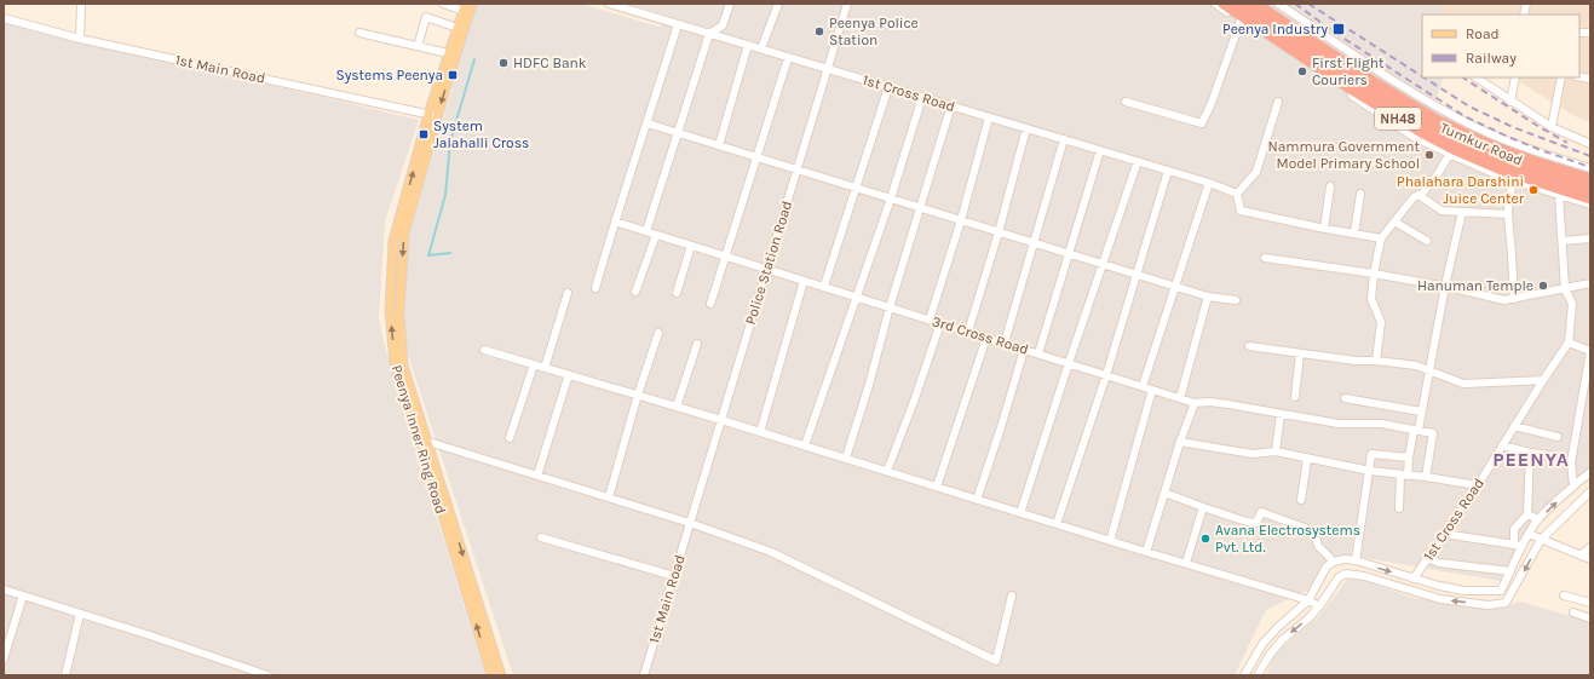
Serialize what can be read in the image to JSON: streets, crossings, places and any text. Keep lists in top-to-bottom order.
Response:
{
  "streets": {
    "highway": ["NH48", "Tumkur Road"],
    "main road": ["Peenya Inner Ring Road"],
    "street": [
      "1st Main Road",
      "1st Cross Road",
      "Police Station Road",
      "3rd Cross Road"
    ]
  },
  "crossings": [
    ["1st Main Road", "Police Station Road"],
    ["1st Main Road", "Peenya Inner Ring Road"],
    ["1st Cross Road", "Police Station Road"],
    ["Police Station Road", "3rd Cross Road"]
  ],
  "districts": ["PEENYA"],
  "places": {
    "transit": ["Peenya Industry", "Systems Peenya", "System Jalahalli Cross"],
    "other": [
      "Peenya Police Station",
      "HDFC Bank",
      "First Flight Couriers",
      "Nammura Government Model Primary School",
      "Phalahara Darshini Juice Center",
      "Hanuman Temple",
      "Avana Electrosystems Pvt. Ltd."
    ]
  },
  "legend": ["Road", "Railway"]
}
